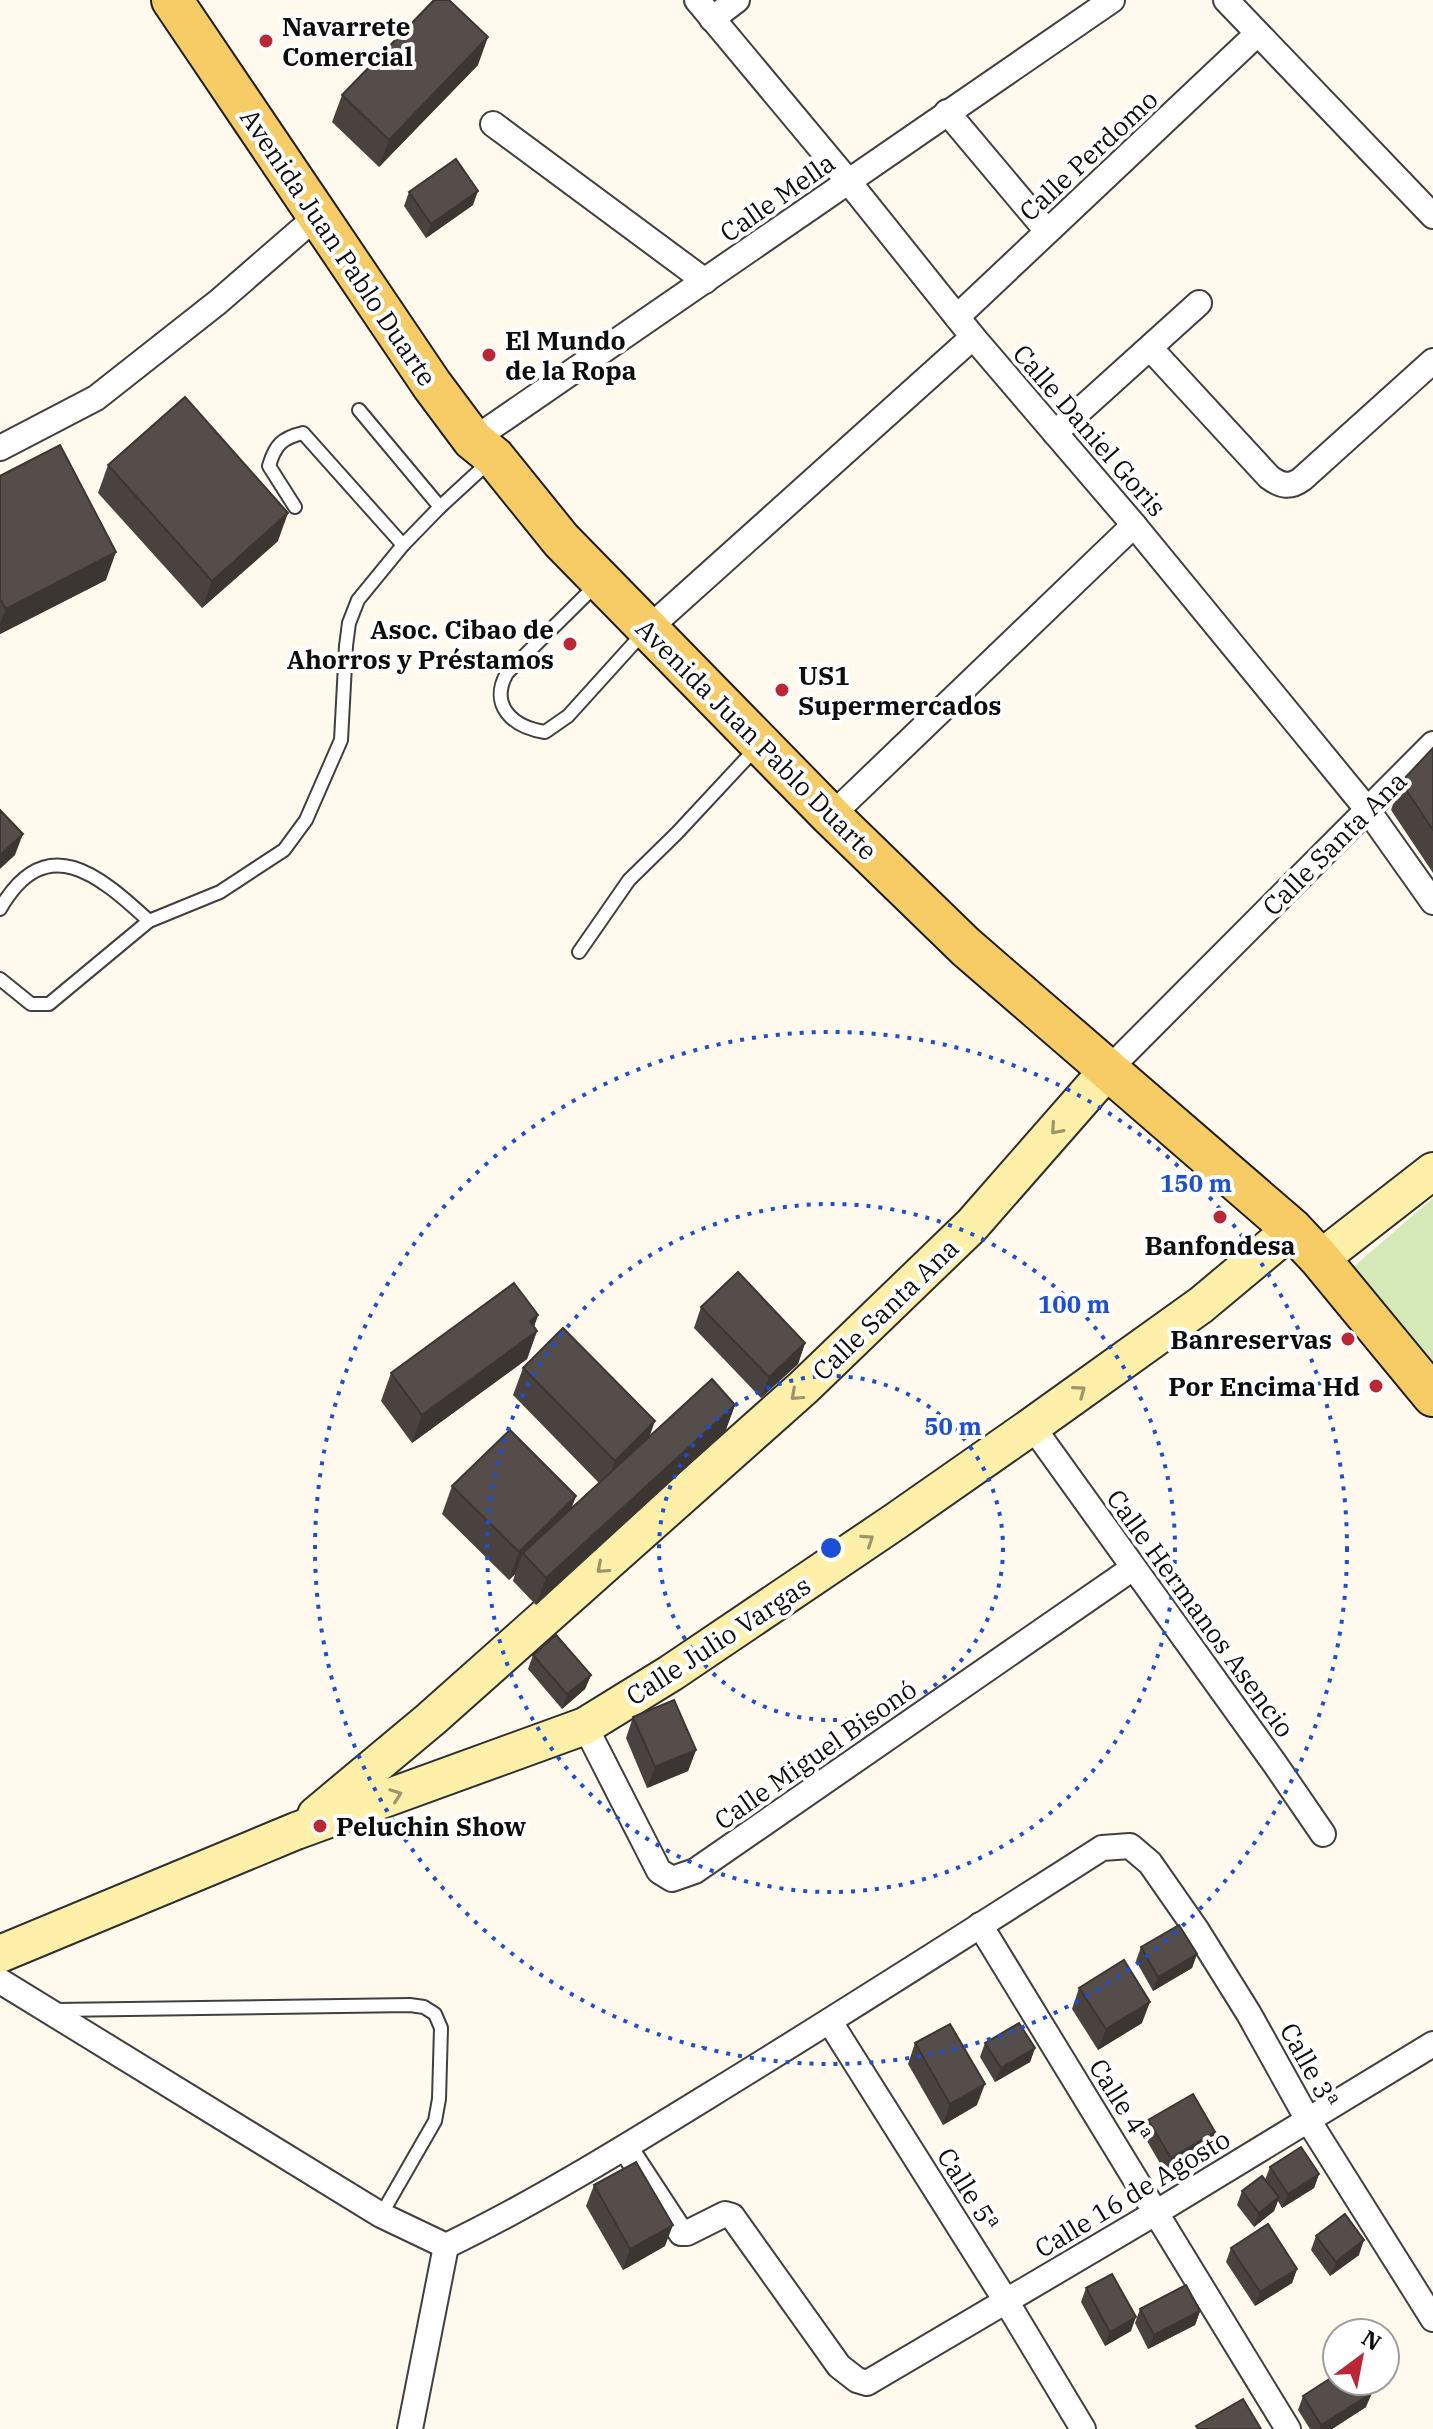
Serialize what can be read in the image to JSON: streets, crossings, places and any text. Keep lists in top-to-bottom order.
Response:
{
  "streets": {
    "main road": ["Avenida Juan Pablo Duarte", "Calle Santa Ana", "Calle Julio Vargas"],
    "street": [
      "Calle Perdomo",
      "Calle Mella",
      "Calle Daniel Goris",
      "Calle Hermanos Asencio",
      "Calle Miguel Bisonó",
      "Calle 3ª",
      "Calle 4ª",
      "Calle 5ª",
      "Calle 16 de Agosto"
    ]
  },
  "crossings": [
    ["Calle Perdomo", "Calle Daniel Goris"],
    ["Calle Mella", "Avenida Juan Pablo Duarte"],
    ["Calle Mella", "Calle Daniel Goris"],
    ["Avenida Juan Pablo Duarte", "Calle Santa Ana"],
    ["Avenida Juan Pablo Duarte", "Calle Julio Vargas"],
    ["Calle Daniel Goris", "Calle Santa Ana"],
    ["Calle Santa Ana", "Calle Julio Vargas"],
    ["Calle Hermanos Asencio", "Calle Julio Vargas"],
    ["Calle Hermanos Asencio", "Calle Miguel Bisonó"],
    ["Calle Julio Vargas", "Calle Miguel Bisonó"],
    ["Calle 3ª", "Calle 4ª"],
    ["Calle 3ª", "Calle 16 de Agosto"],
    ["Calle 4ª", "Calle 16 de Agosto"],
    ["Calle 5ª", "Calle 16 de Agosto"]
  ],
  "one_way": ["Calle Santa Ana", "Calle Julio Vargas"],
  "places": [
    "Navarrete Comercial",
    "El Mundo de la Ropa",
    "Asoc. Cibao de Ahorros y Préstamos",
    "US1 Supermercados",
    "Banfondesa",
    "Banreservas",
    "Por Encima Hd",
    "Peluchin Show"
  ],
  "north": "top right",
  "rings": ["150 m", "100 m", "50 m"]
}
